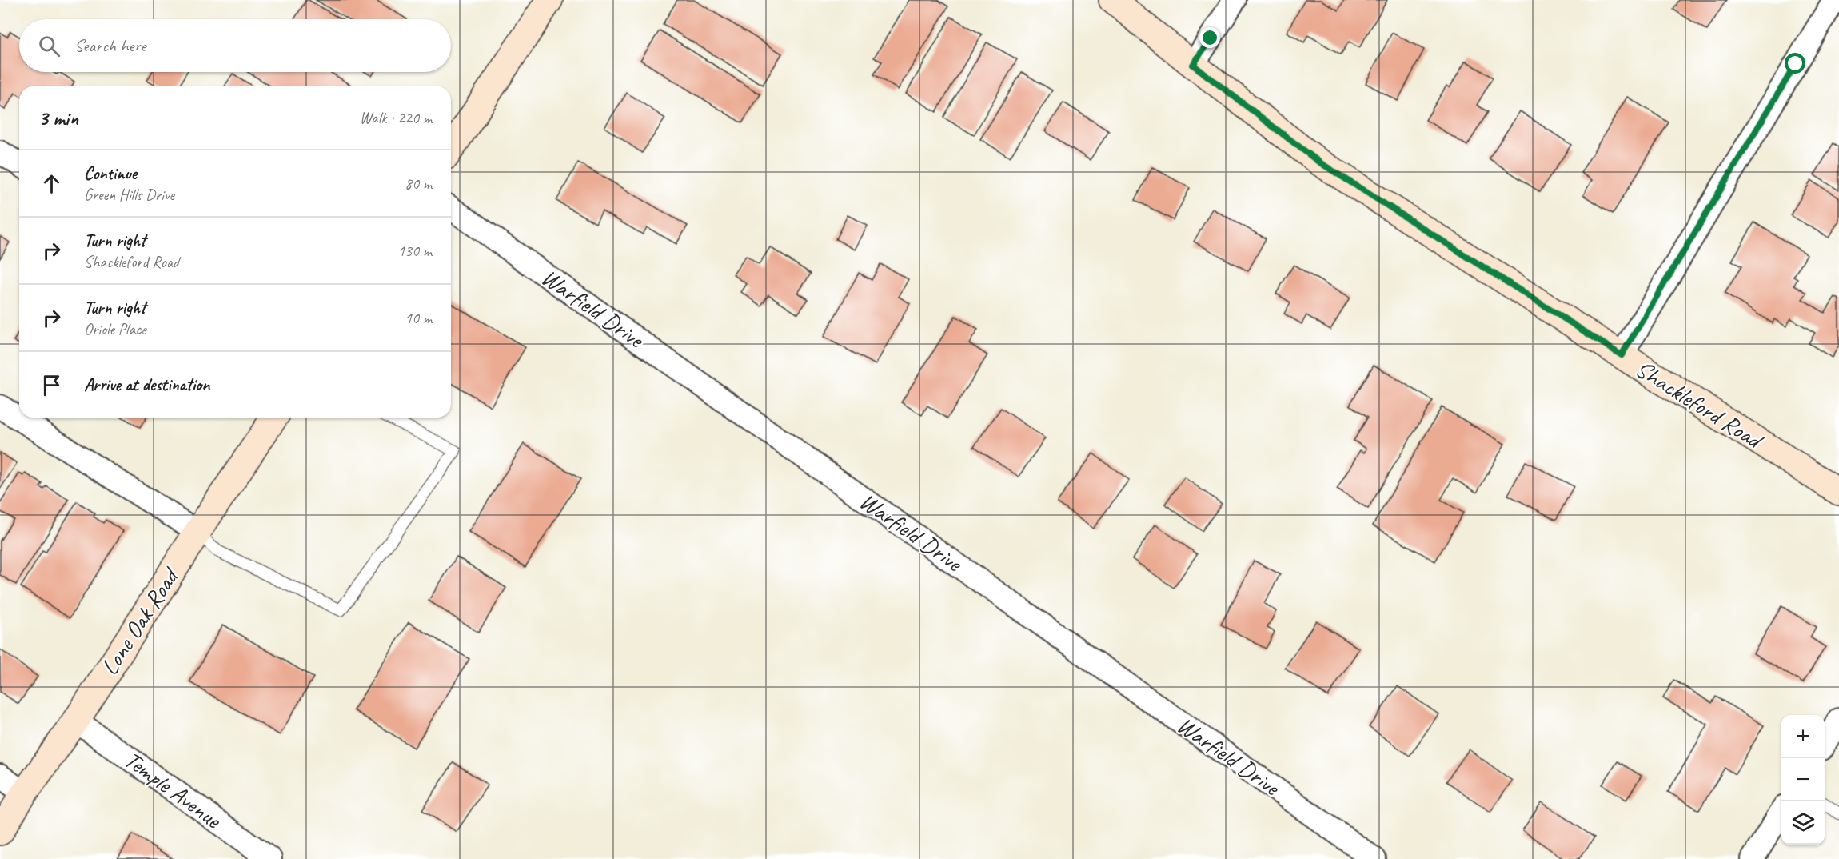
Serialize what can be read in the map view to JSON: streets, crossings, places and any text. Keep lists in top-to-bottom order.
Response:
{
  "streets": {
    "street": [
      "Warfield Drive",
      "Shackleford Road",
      "Lone Oak Road",
      "Temple Avenue"
    ]
  },
  "crossings": [
    ["Lone Oak Road", "Temple Avenue"]
  ],
  "page": {
    "search": "Search here",
    "heading": ["3 min", "Walk · 220 m"],
    "list": [
      ["Continue", "Green Hills Drive", "80 m"],
      ["Turn right", "Shackleford Road", "130 m"],
      ["Turn right", "Oriole Place", "10 m"],
      "Arrive at destination"
    ],
    "map_buttons": ["+", "−"]
  }
}
